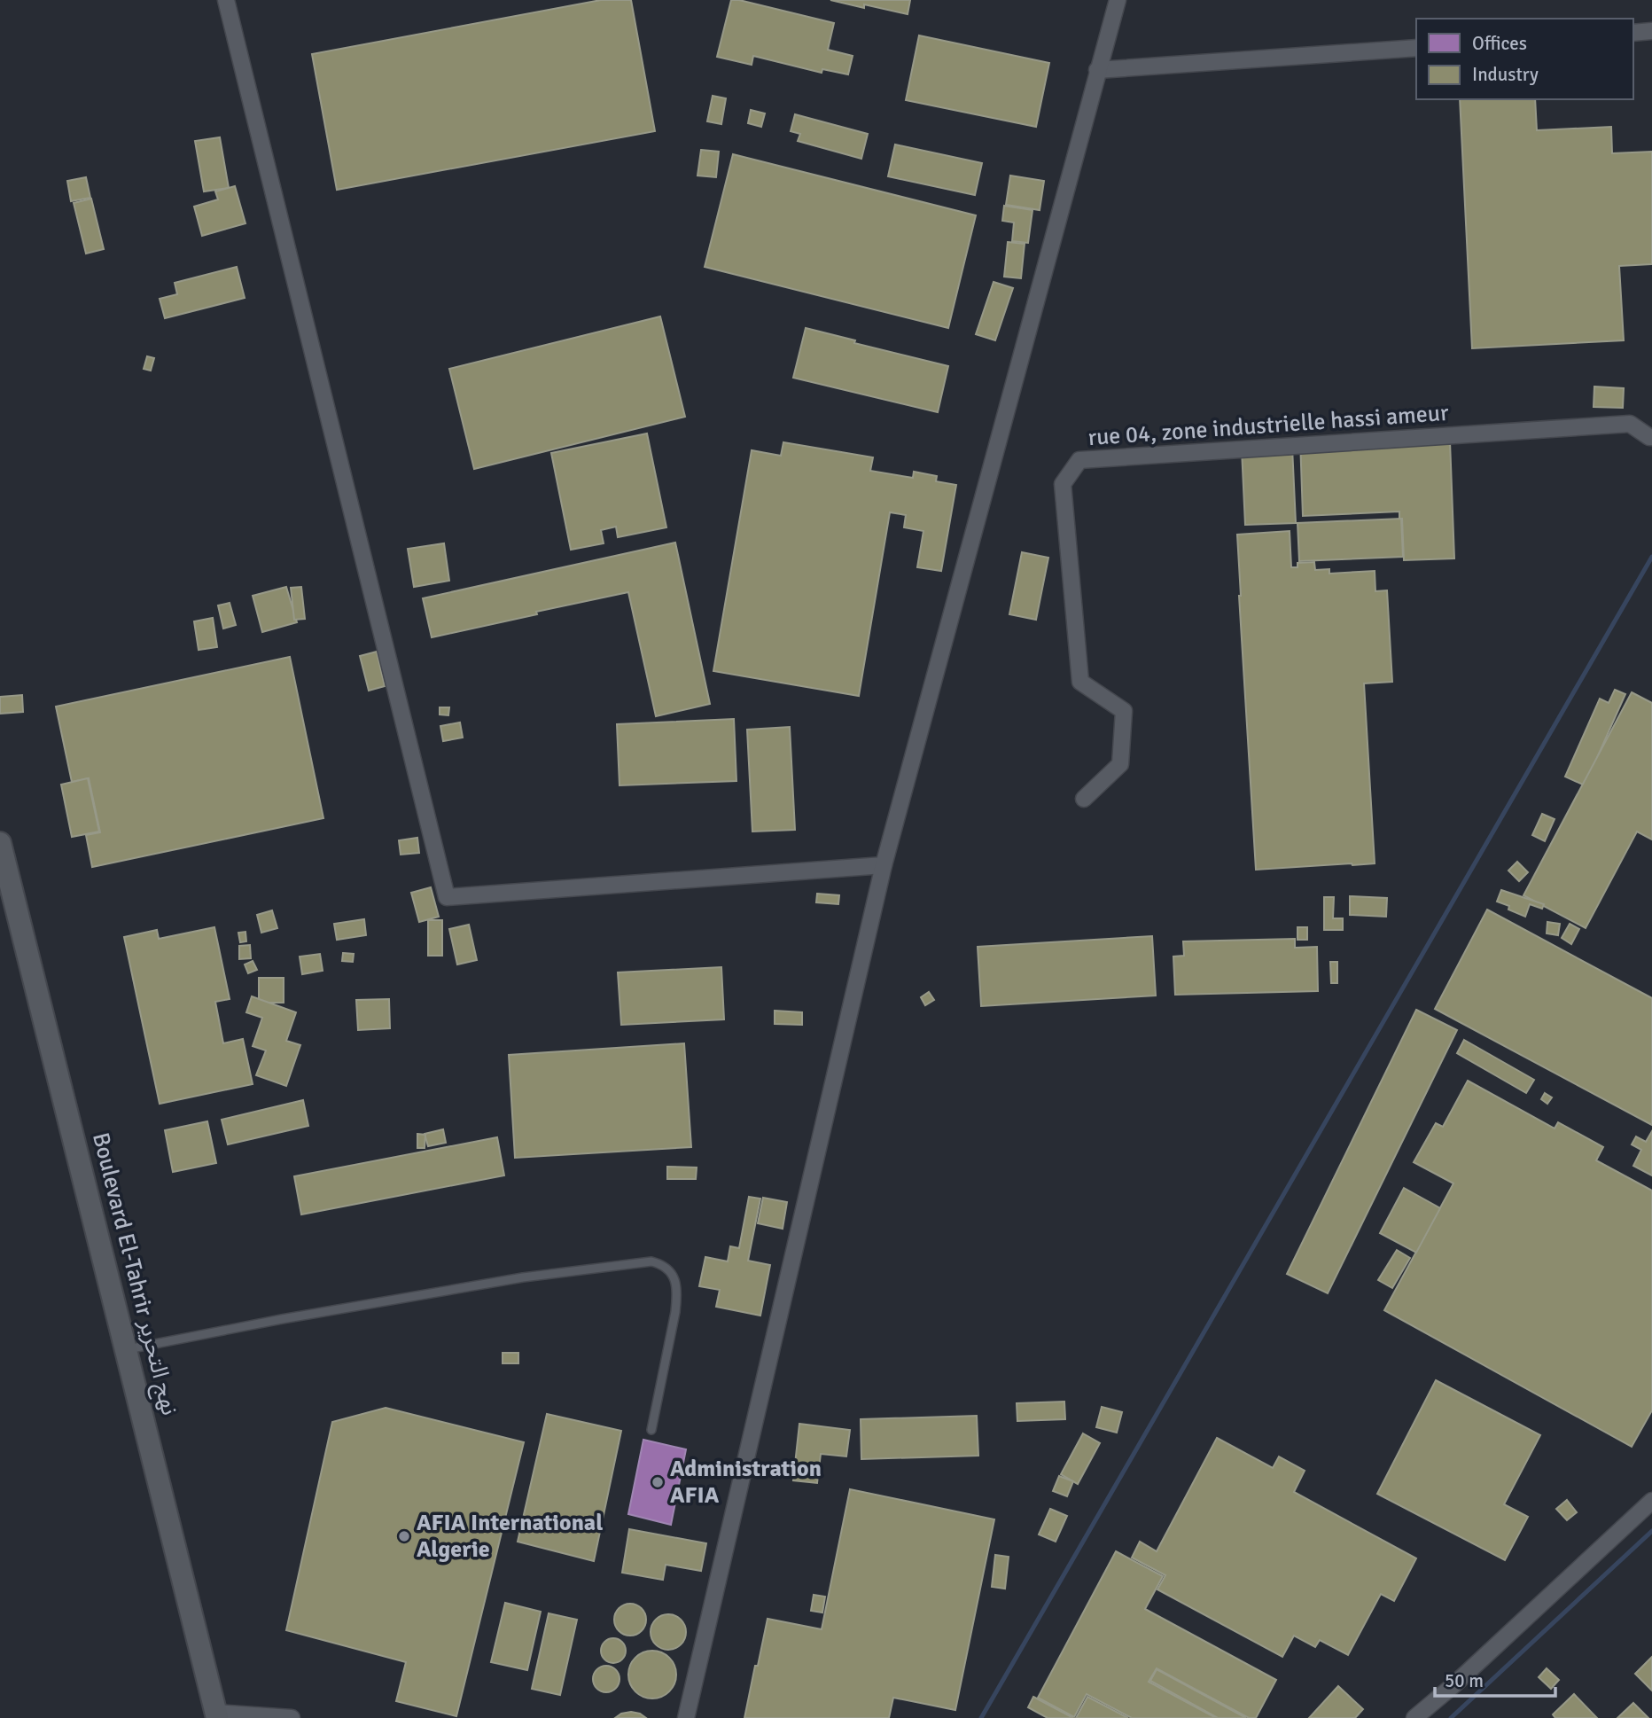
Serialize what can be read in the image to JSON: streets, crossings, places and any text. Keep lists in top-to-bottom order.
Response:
{
  "streets": {
    "main road": ["Boulevard El-Tahrir نهج التحرير"],
    "street": ["rue 04, zone industrielle hassi ameur"]
  },
  "places": ["Administration AFIA", "AFIA International Algerie"],
  "legend": ["Offices", "Industry"],
  "scale_bar": "50 m"
}
